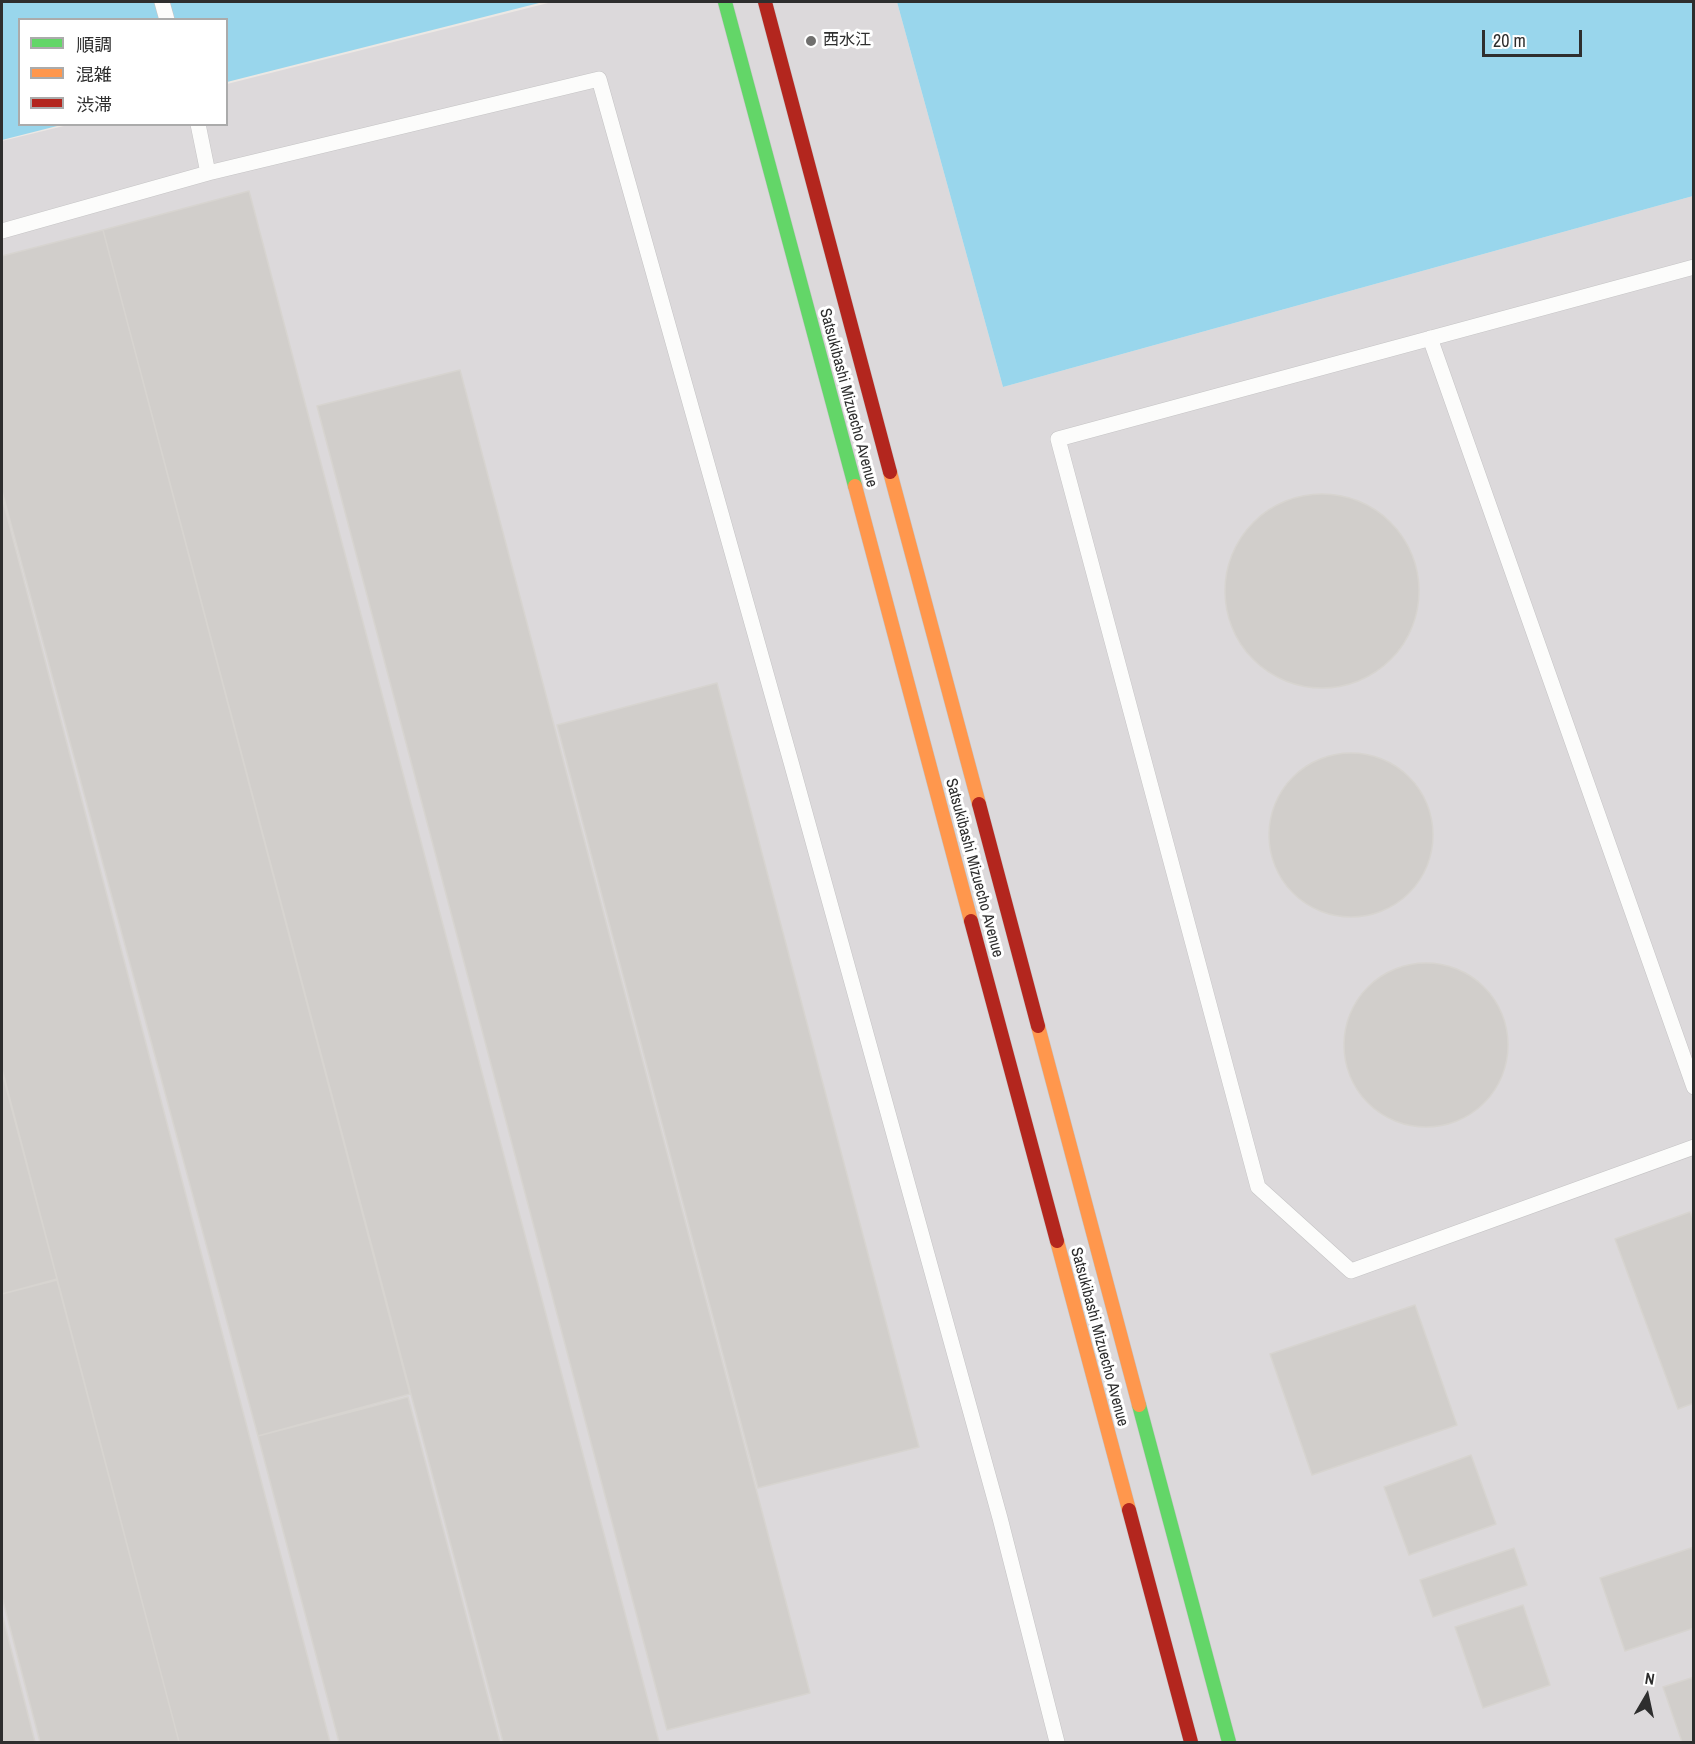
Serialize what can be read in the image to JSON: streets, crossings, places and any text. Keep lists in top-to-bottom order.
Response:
{
  "streets": {
    "street": ["Satsukibashi Mizuecho Avenue"]
  },
  "places": ["西水江"],
  "legend": ["順調", "混雑", "渋滞"],
  "scale_bar": "20 m",
  "north": "top"
}
